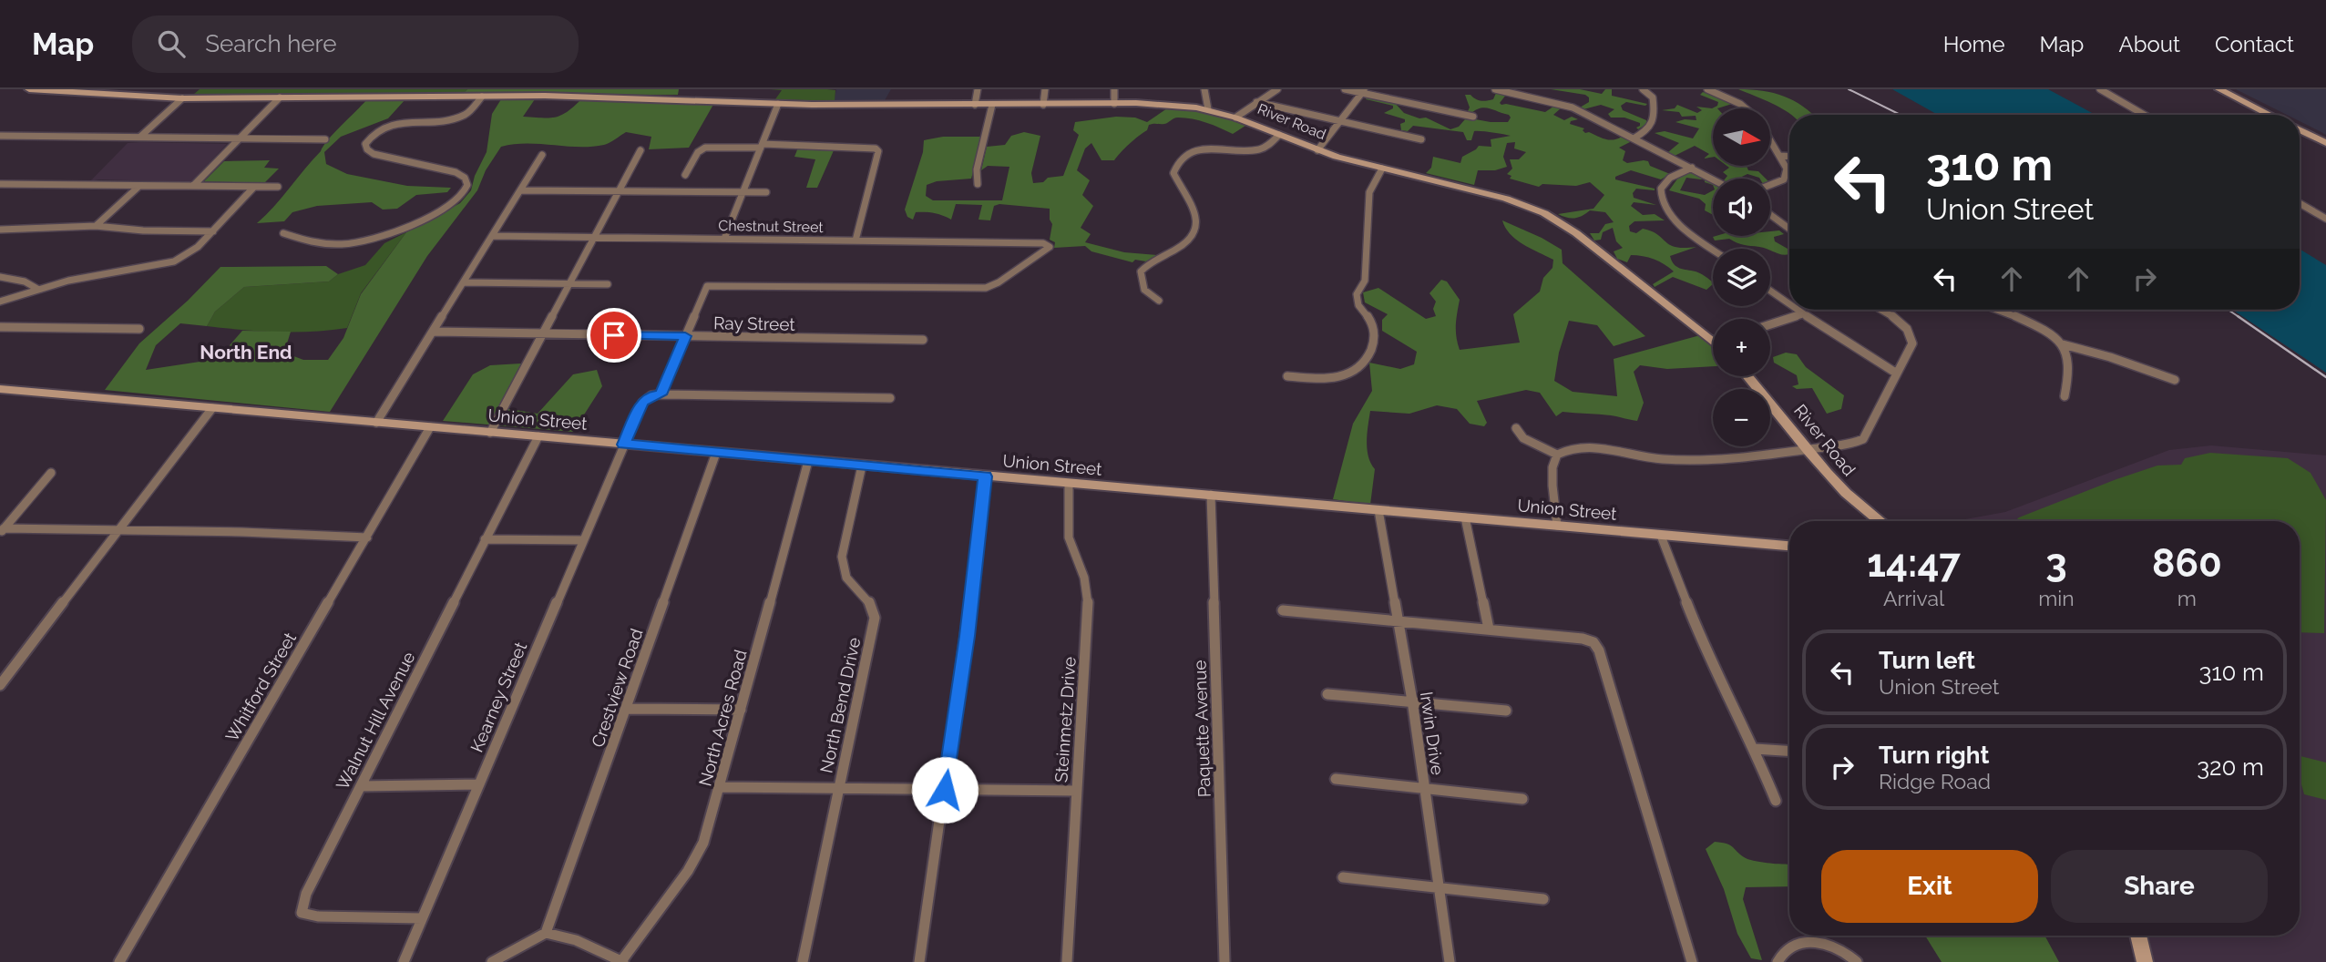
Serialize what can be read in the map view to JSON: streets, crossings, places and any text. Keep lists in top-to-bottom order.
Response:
{
  "streets": {
    "street": [
      "River Road",
      "Chestnut Street",
      "Ray Street",
      "Union Street",
      "Whitford Street",
      "Crestview Road",
      "Kearney Street",
      "North Bend Drive",
      "North Acres Road",
      "Steinmetz Drive",
      "Walnut Hill Avenue",
      "Paquette Avenue",
      "Irwin Drive"
    ]
  },
  "crossings": [
    ["Chestnut Street", "Ray Street"],
    ["Union Street", "Whitford Street"],
    ["Union Street", "Crestview Road"],
    ["Union Street", "Kearney Street"],
    ["Union Street", "North Bend Drive"],
    ["Union Street", "North Acres Road"],
    ["Union Street", "Steinmetz Drive"],
    ["Union Street", "Walnut Hill Avenue"],
    ["Union Street", "Paquette Avenue"],
    ["Union Street", "Irwin Drive"],
    ["Kearney Street", "Walnut Hill Avenue"]
  ],
  "districts": ["North End"],
  "north": "right",
  "page": {
    "header": "Map",
    "search": "Search here",
    "nav": [
      "Home",
      "Map",
      "About",
      "Contact"
    ],
    "map_buttons": ["+", "−"],
    "turn": ["310 m", "Union Street"],
    "eta": [
      "14:47",
      "Arrival",
      "3",
      "min",
      "860",
      "m"
    ],
    "list": [
      {
        "name": "Turn left",
        "note": "Union Street",
        "value": "310 m"
      },
      {
        "name": "Turn right",
        "note": "Ridge Road",
        "value": "320 m"
      }
    ],
    "buttons": ["Exit", "Share"]
  }
}
